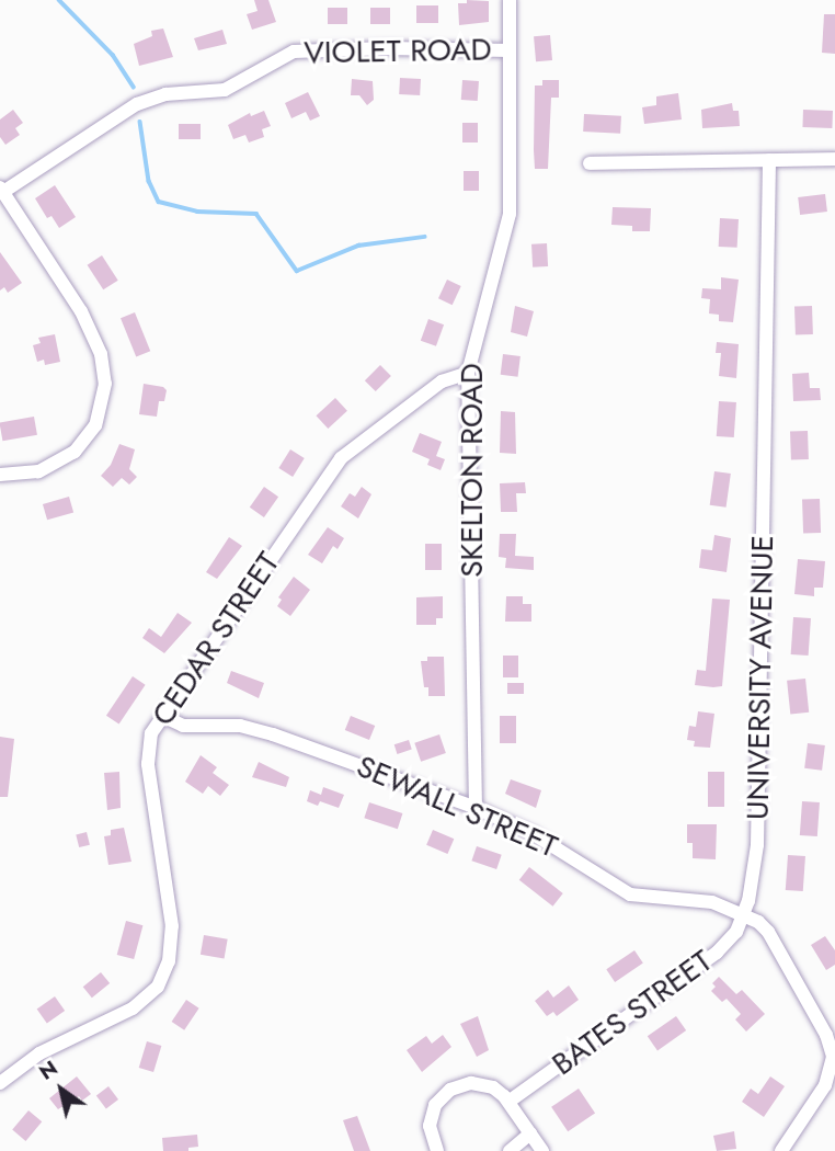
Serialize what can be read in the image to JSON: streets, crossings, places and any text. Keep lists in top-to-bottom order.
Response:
{
  "streets": {
    "street": [
      "VIOLET ROAD",
      "SKELTON ROAD",
      "CEDAR STREET",
      "UNIVERSITY AVENUE",
      "SEWALL STREET",
      "BATES STREET"
    ]
  },
  "crossings": [
    ["VIOLET ROAD", "SKELTON ROAD"],
    ["SKELTON ROAD", "CEDAR STREET"],
    ["SKELTON ROAD", "SEWALL STREET"],
    ["CEDAR STREET", "SEWALL STREET"],
    ["UNIVERSITY AVENUE", "SEWALL STREET"],
    ["UNIVERSITY AVENUE", "BATES STREET"],
    ["SEWALL STREET", "BATES STREET"]
  ],
  "north": "top left"
}
